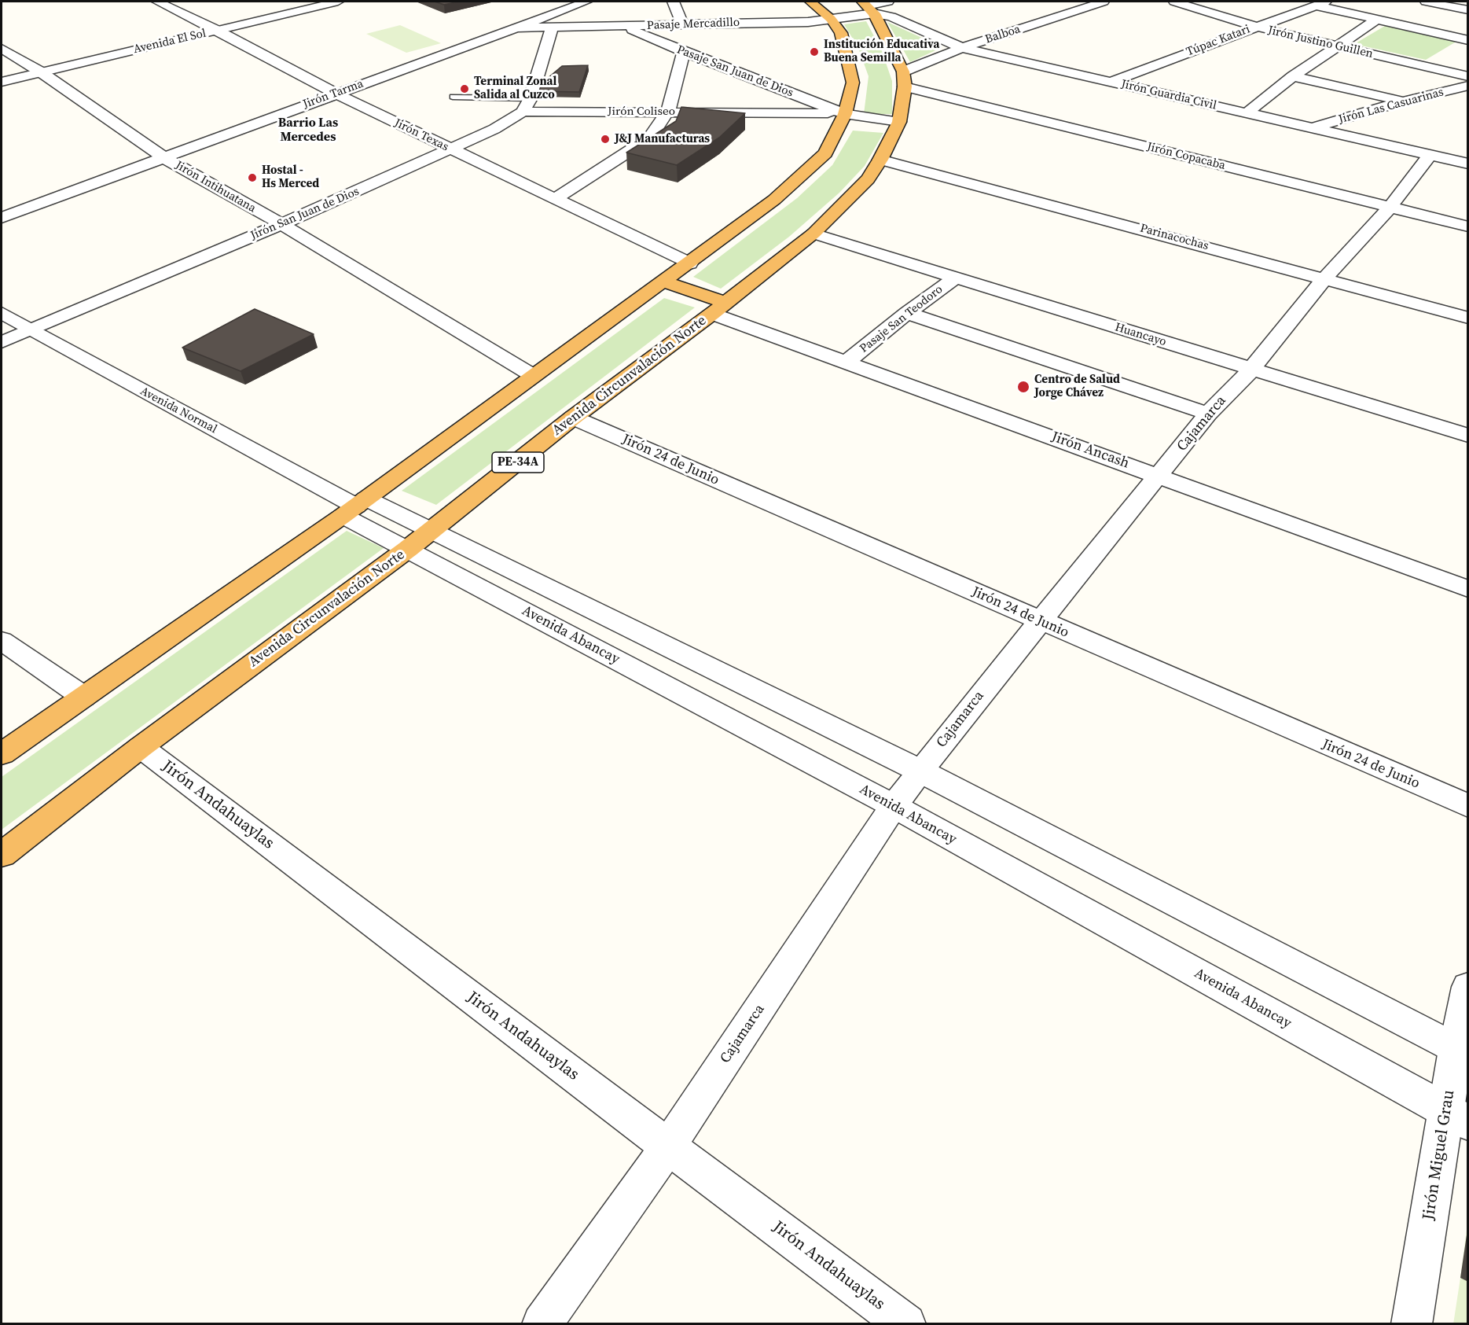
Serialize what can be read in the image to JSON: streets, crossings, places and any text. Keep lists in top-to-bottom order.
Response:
{
  "streets": {
    "highway": ["Avenida Circunvalación Norte", "PE-34A"],
    "street": [
      "Pasaje Mercadillo",
      "Balboa",
      "Túpac Katari",
      "Avenida El Sol",
      "Jirón Justino Guillen",
      "Pasaje San Juan de Dios",
      "Jirón Tarma",
      "Jirón Guardia Civil",
      "Jirón Las Casuarinas",
      "Jirón Coliseo",
      "Jirón Texas",
      "Jirón Copacaba",
      "Jirón Intihuatana",
      "Jirón San Juan de Dios",
      "Parinacochas",
      "Pasaje San Teodoro",
      "Huancayo",
      "Avenida Normal",
      "Cajamarca",
      "Jirón Ancash",
      "Jirón 24 de Junio",
      "Avenida Abancay",
      "Jirón Andahuaylas",
      "Jirón Miguel Grau"
    ]
  },
  "crossings": [
    ["Pasaje Mercadillo", "Pasaje San Juan de Dios"],
    ["Pasaje Mercadillo", "Jirón Tarma"],
    ["Pasaje Mercadillo", "Jirón Guardia Civil"],
    ["Balboa", "Jirón Guardia Civil"],
    ["Balboa", "Jirón Copacaba"],
    ["Balboa", "Avenida Circunvalación Norte"],
    ["Túpac Katari", "Jirón Justino Guillen"],
    ["Túpac Katari", "Jirón Guardia Civil"],
    ["Avenida El Sol", "Jirón Texas"],
    ["Avenida El Sol", "Jirón Intihuatana"],
    ["Pasaje San Juan de Dios", "Jirón Tarma"],
    ["Pasaje San Juan de Dios", "Jirón Coliseo"],
    ["Pasaje San Juan de Dios", "Avenida Circunvalación Norte"],
    ["Jirón Tarma", "Jirón Texas"],
    ["Jirón Tarma", "Jirón Intihuatana"],
    ["Jirón Guardia Civil", "Jirón Las Casuarinas"],
    ["Jirón Guardia Civil", "Cajamarca"],
    ["Jirón Coliseo", "Jirón San Juan de Dios"],
    ["Jirón Texas", "Jirón San Juan de Dios"],
    ["Jirón Copacaba", "Avenida Circunvalación Norte"],
    ["Jirón Copacaba", "Cajamarca"],
    ["Jirón Intihuatana", "Jirón San Juan de Dios"],
    ["Jirón San Juan de Dios", "Avenida Normal"],
    ["Parinacochas", "Avenida Circunvalación Norte"],
    ["Parinacochas", "Cajamarca"],
    ["Pasaje San Teodoro", "Huancayo"],
    ["Pasaje San Teodoro", "Jirón Ancash"],
    ["Huancayo", "Avenida Circunvalación Norte"],
    ["Huancayo", "Cajamarca"],
    ["Avenida Circunvalación Norte", "Jirón Ancash"],
    ["Avenida Circunvalación Norte", "Jirón 24 de Junio"],
    ["Avenida Circunvalación Norte", "Avenida Abancay"],
    ["Avenida Circunvalación Norte", "Jirón Andahuaylas"],
    ["Avenida Normal", "Avenida Abancay"],
    ["Cajamarca", "Jirón Ancash"],
    ["Cajamarca", "Jirón 24 de Junio"],
    ["Cajamarca", "Avenida Abancay"],
    ["Cajamarca", "Jirón Andahuaylas"],
    ["Avenida Abancay", "Jirón Miguel Grau"]
  ],
  "districts": ["Barrio Las Mercedes"],
  "places": [
    "Institución Educativa Buena Semilla",
    "Terminal Zonal Salida al Cuzco",
    "J&J Manufacturas",
    "Hostal - Hs Merced",
    "Centro de Salud Jorge Chávez"
  ]
}
